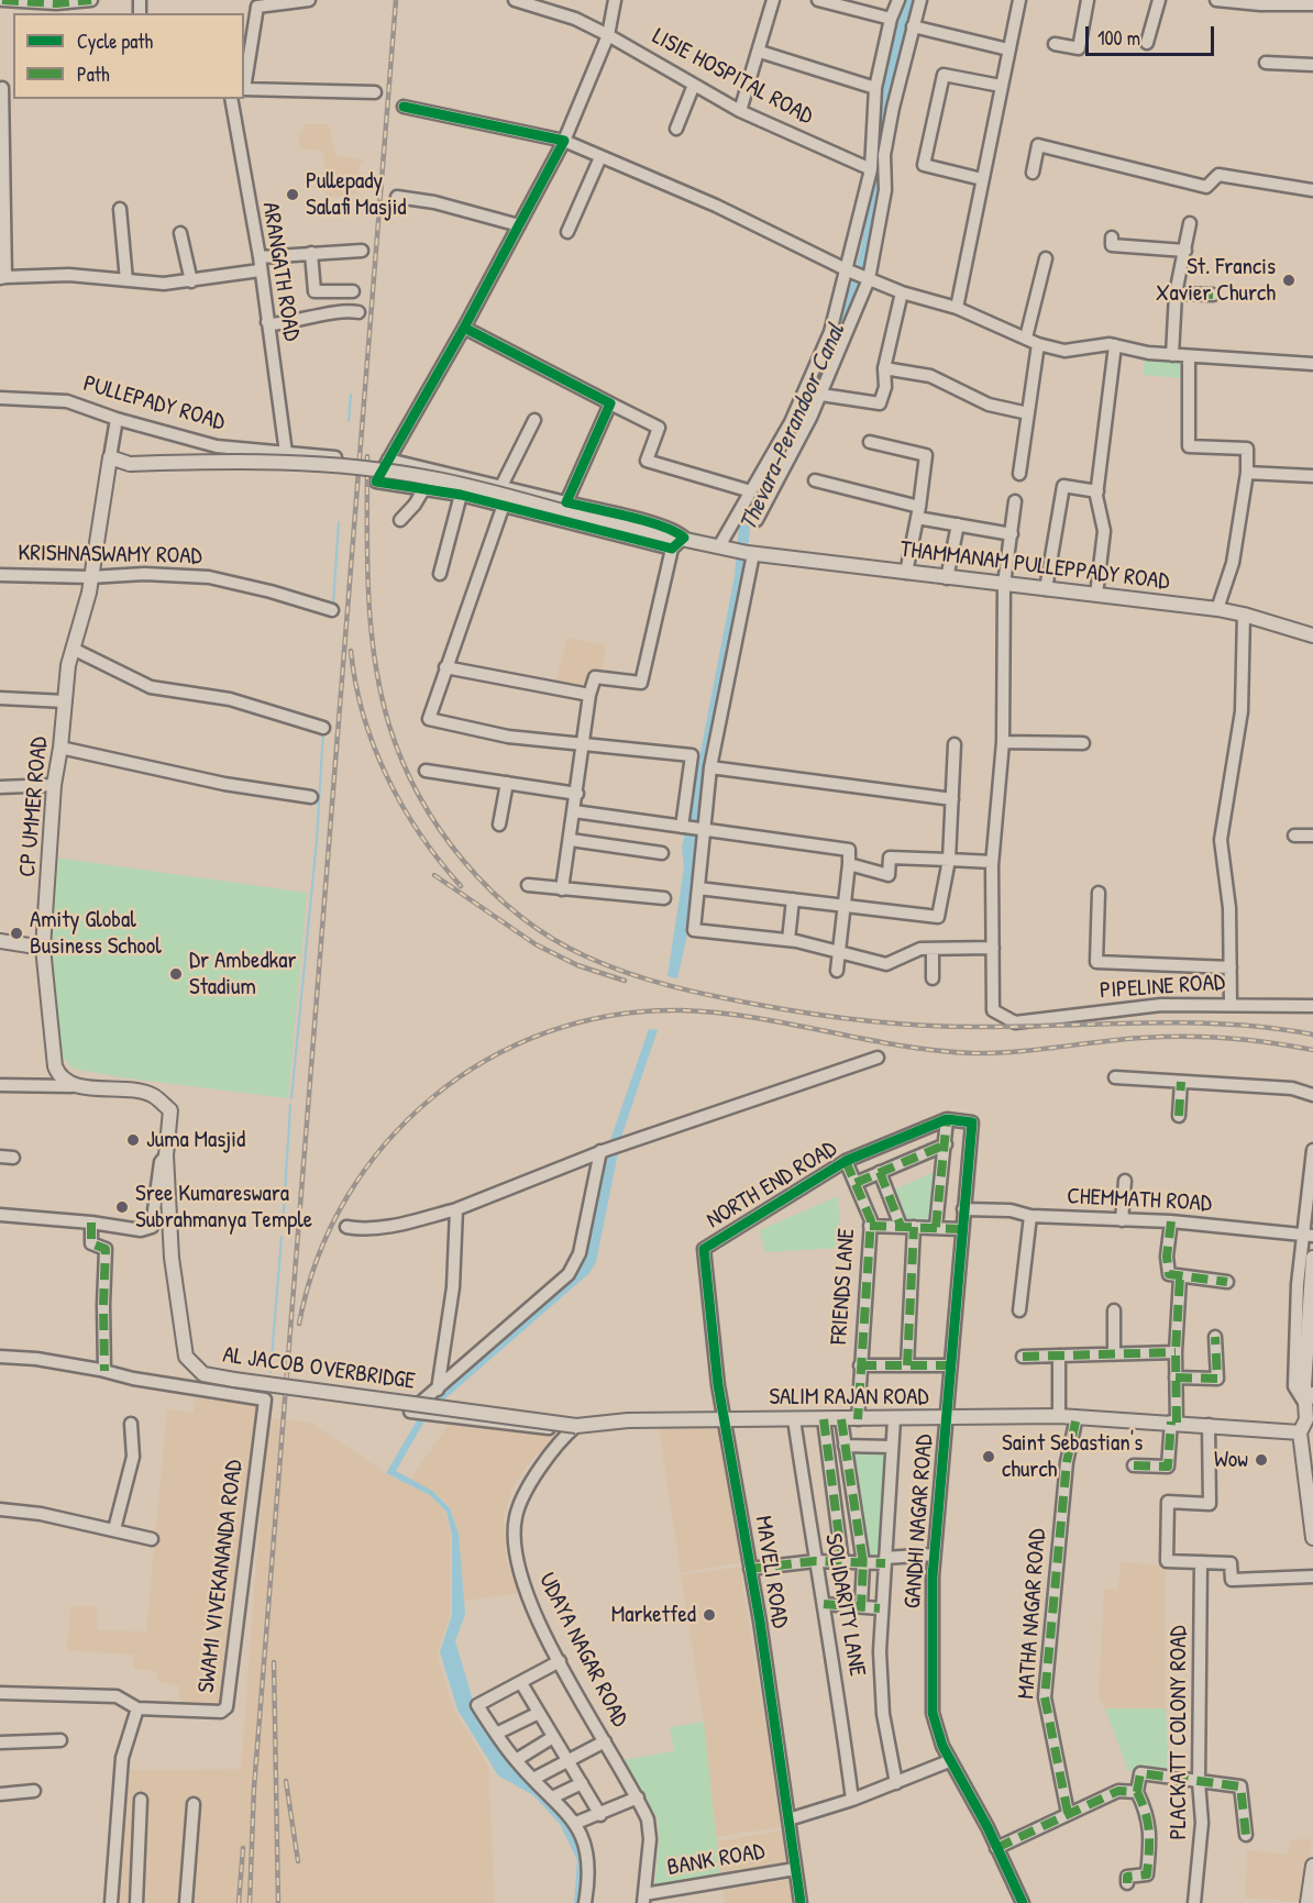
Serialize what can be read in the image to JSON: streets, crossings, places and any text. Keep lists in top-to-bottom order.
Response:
{
  "streets": {
    "main road": [
      "THAMMANAM PULLEPPADY ROAD",
      "CP UMMER ROAD",
      "AL JACOB OVERBRIDGE",
      "SALIM RAJAN ROAD"
    ],
    "street": [
      "LISIE HOSPITAL ROAD",
      "ARANGATH ROAD",
      "PULLEPADY ROAD",
      "KRISHNASWAMY ROAD",
      "PIPELINE ROAD",
      "NORTH END ROAD",
      "CHEMMATH ROAD",
      "FRIENDS LANE",
      "GANDHI NAGAR ROAD",
      "MAVELI ROAD",
      "SWAMI VIVEKANANDA ROAD",
      "SOLIDARITY LANE",
      "MATHA NAGAR ROAD",
      "UDAYA NAGAR ROAD",
      "PLACKATT COLONY ROAD",
      "BANK ROAD"
    ]
  },
  "crossings": [
    ["ARANGATH ROAD", "PULLEPADY ROAD"],
    ["PULLEPADY ROAD", "CP UMMER ROAD"],
    ["KRISHNASWAMY ROAD", "CP UMMER ROAD"],
    ["NORTH END ROAD", "FRIENDS LANE"],
    ["NORTH END ROAD", "GANDHI NAGAR ROAD"],
    ["NORTH END ROAD", "MAVELI ROAD"],
    ["CHEMMATH ROAD", "GANDHI NAGAR ROAD"],
    ["FRIENDS LANE", "SALIM RAJAN ROAD"],
    ["AL JACOB OVERBRIDGE", "SALIM RAJAN ROAD"],
    ["AL JACOB OVERBRIDGE", "UDAYA NAGAR ROAD"],
    ["SALIM RAJAN ROAD", "GANDHI NAGAR ROAD"],
    ["SALIM RAJAN ROAD", "MAVELI ROAD"],
    ["SALIM RAJAN ROAD", "SOLIDARITY LANE"],
    ["SALIM RAJAN ROAD", "MATHA NAGAR ROAD"],
    ["SALIM RAJAN ROAD", "UDAYA NAGAR ROAD"],
    ["MAVELI ROAD", "BANK ROAD"],
    ["UDAYA NAGAR ROAD", "BANK ROAD"]
  ],
  "water": ["Thevara-Perandoor Canal"],
  "places": [
    "Pullepady Salafi Masjid",
    "St. Francis Xavier Church",
    "Amity Global Business School",
    "Dr Ambedkar Stadium",
    "Juma Masjid",
    "Sree Kumareswara Subrahmanya Temple",
    "Saint Sebastian's church",
    "Wow",
    "Marketfed"
  ],
  "legend": ["Cycle path", "Path"],
  "scale_bar": "100 m"
}
